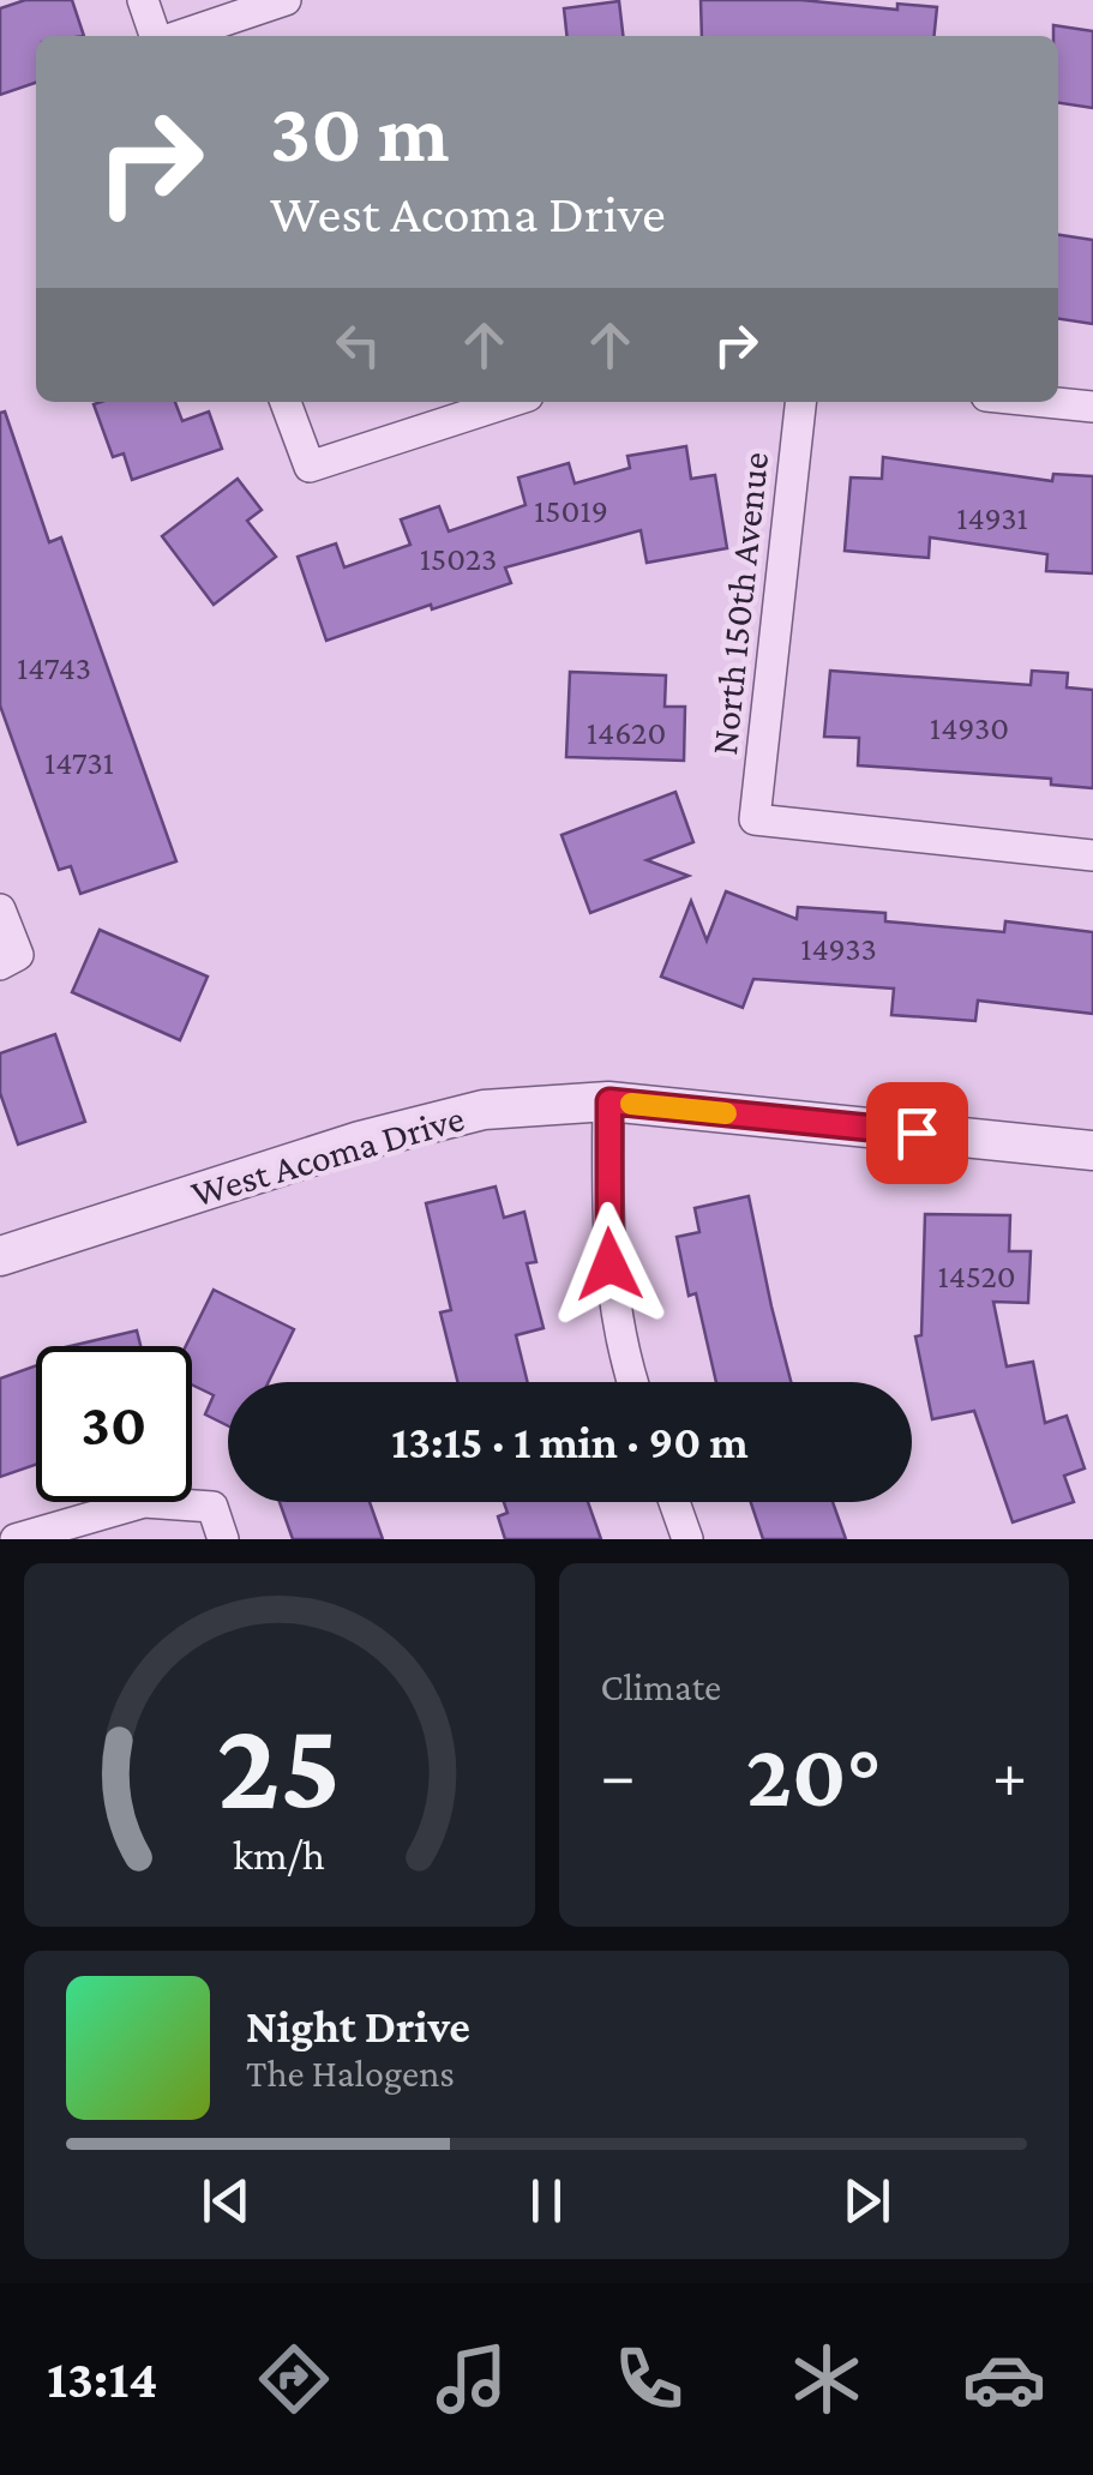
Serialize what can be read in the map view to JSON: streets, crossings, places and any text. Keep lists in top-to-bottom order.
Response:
{
  "streets": {
    "street": ["North 150th Avenue", "West Acoma Drive"]
  },
  "house_numbers": [
    "15019",
    "14931",
    "15023",
    "14743",
    "14930",
    "14620",
    "14731",
    "14933",
    "14520"
  ],
  "page": {
    "turn": ["30 m", "West Acoma Drive"],
    "limit": "30",
    "trip": "13:15 · 1 min · 90 m",
    "tile": "Climate",
    "heat": ["−", "20°", "+"],
    "song": ["Night Drive", "The Halogens"],
    "tabs": "13:14",
    "gauge": ["25", "km/h"]
  }
}
